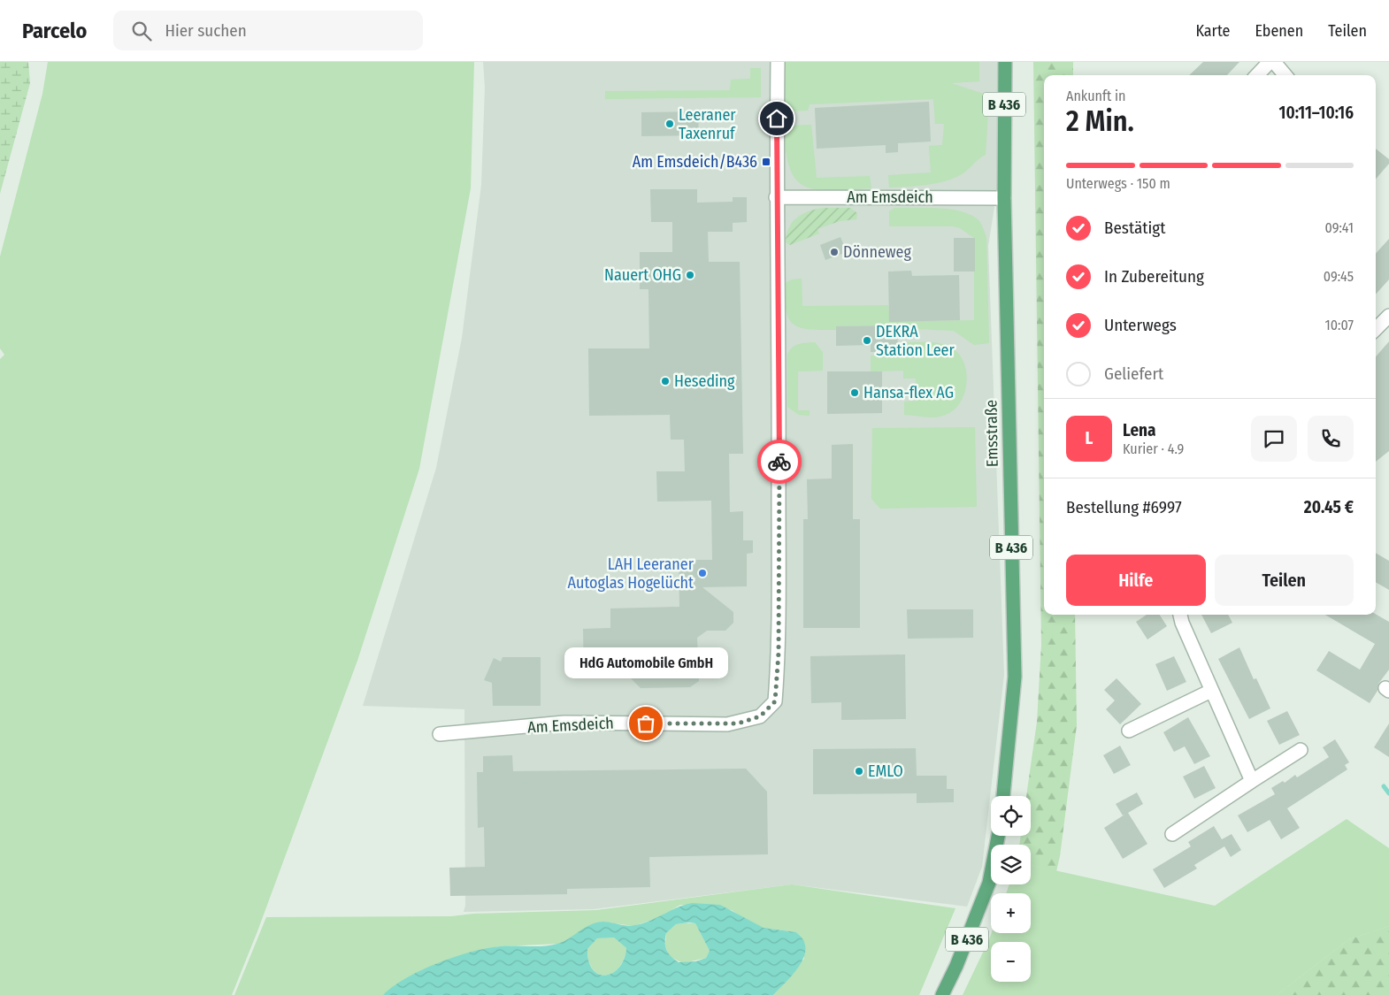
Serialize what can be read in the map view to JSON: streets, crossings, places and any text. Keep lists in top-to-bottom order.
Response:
{
  "streets": {
    "main road": ["B 436", "Emsstraße"],
    "street": ["Am Emsdeich"]
  },
  "crossings": [
    ["Am Emsdeich", "Emsstraße"]
  ],
  "places": {
    "other": [
      "Leeraner Taxenruf",
      "Dönneweg",
      "Nauert OHG",
      "DEKRA Station Leer",
      "Heseding",
      "Hansa-flex AG",
      "LAH Leeraner Autoglas Hogelücht",
      "HdG Automobile GmbH",
      "EMLO"
    ],
    "transit": ["Am Emsdeich/B436"]
  },
  "page": {
    "header": "Parcelo",
    "search": "Hier suchen",
    "nav": ["Karte", "Ebenen", "Teilen"],
    "heading": ["2 Min.", "Ankunft in", "10:11–10:16"],
    "panel": [
      "Lena",
      "Kurier · 4.9",
      "Bestellung #6997",
      "20.45 €"
    ],
    "bar": "Unterwegs · 150 m",
    "list": [
      ["Bestätigt", "09:41"],
      ["In Zubereitung", "09:45"],
      ["Unterwegs", "10:07"],
      "Geliefert"
    ],
    "round": "L",
    "buttons": ["Hilfe", "Teilen"],
    "bubble": "HdG Automobile GmbH",
    "map_buttons": ["+", "−"]
  }
}
